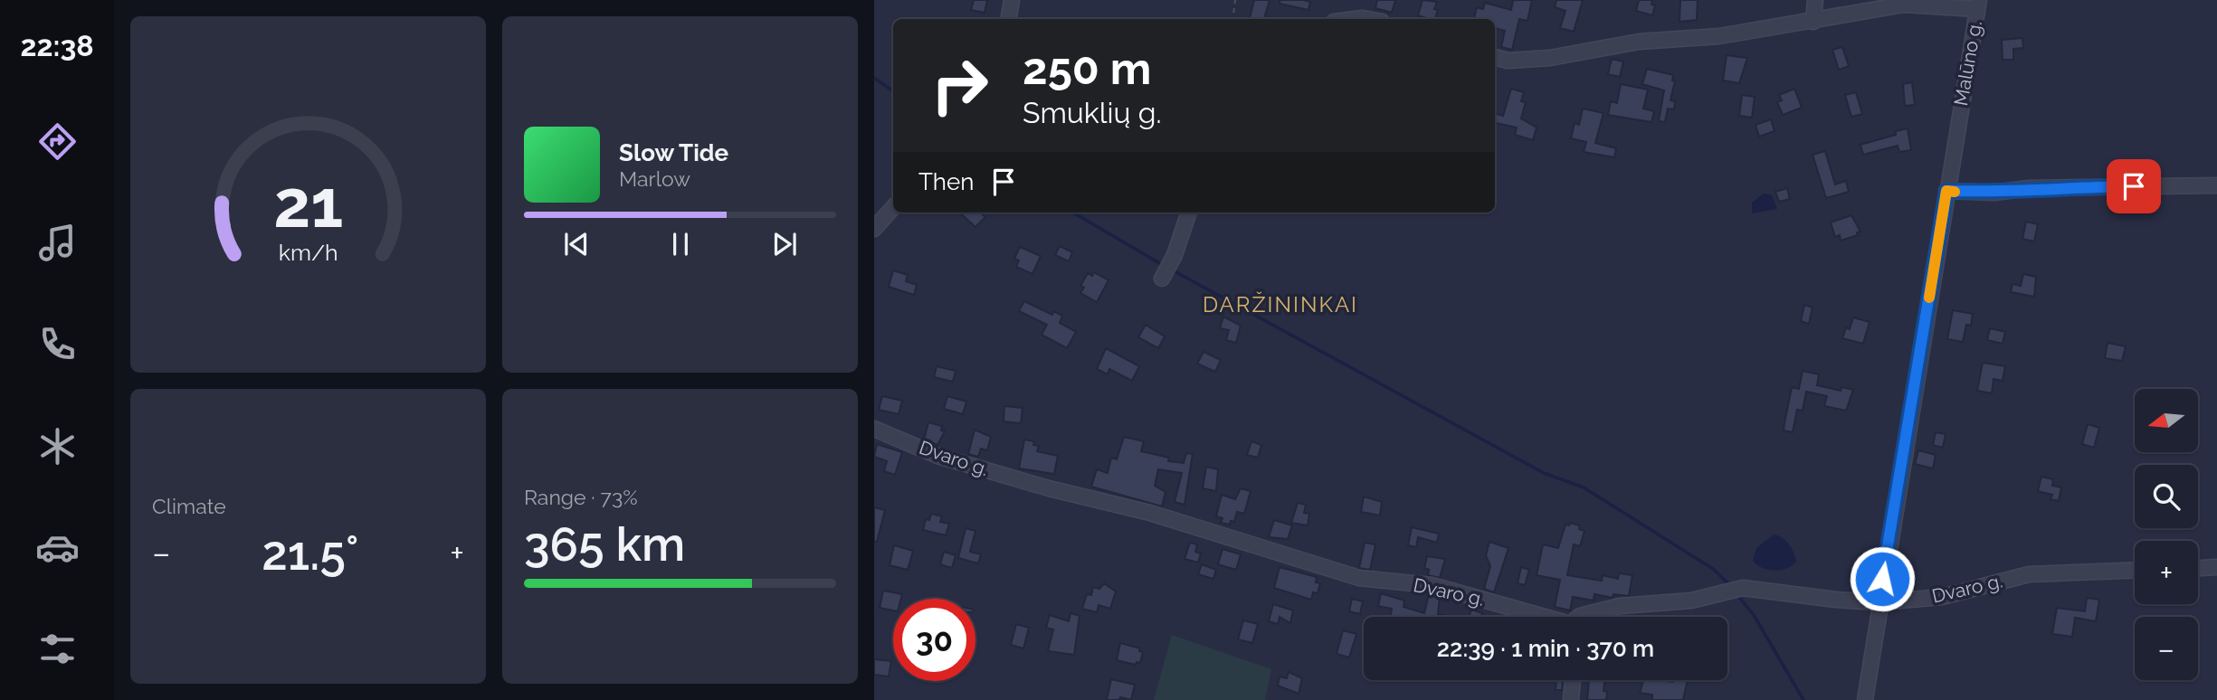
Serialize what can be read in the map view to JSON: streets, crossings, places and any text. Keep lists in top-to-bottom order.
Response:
{
  "streets": {
    "street": ["Malūno g.", "Dvaro g."]
  },
  "crossings": [
    ["Malūno g.", "Dvaro g."]
  ],
  "districts": ["DARŽININKAI"],
  "north": "left",
  "page": {
    "tabs": "22:38",
    "turn": ["250 m", "Smuklių g."],
    "song": ["Slow Tide", "Marlow"],
    "then": "Then",
    "tile": [
      "Climate",
      ["Range · 73%", "365 km"]
    ],
    "map_buttons": ["+", "−"],
    "heat": ["−", "21.5°", "+"],
    "limit": "30",
    "trip": "22:39 · 1 min · 370 m",
    "gauge": ["21", "km/h"]
  }
}
